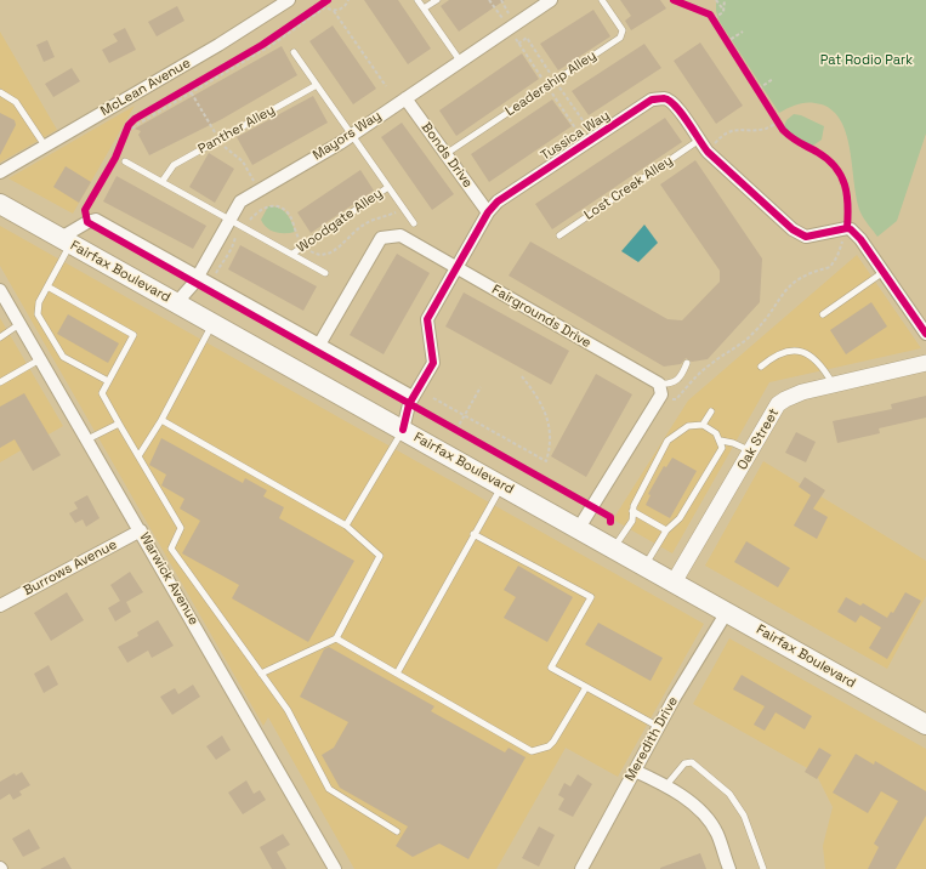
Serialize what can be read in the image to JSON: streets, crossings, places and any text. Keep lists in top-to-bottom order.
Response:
{
  "streets": {
    "main road": ["Fairfax Boulevard"],
    "street": [
      "McLean Avenue",
      "Mayors Way",
      "Tussica Way",
      "Bonds Drive",
      "Fairgrounds Drive",
      "Oak Street",
      "Burrows Avenue",
      "Warwick Avenue",
      "Meredith Drive"
    ],
    "lane": [
      "Leadership Alley",
      "Panther Alley",
      "Lost Creek Alley",
      "Woodgate Alley"
    ]
  },
  "crossings": [
    ["Leadership Alley", "Bonds Drive"],
    ["Mayors Way", "Bonds Drive"],
    ["Mayors Way", "Woodgate Alley"],
    ["Mayors Way", "Fairfax Boulevard"],
    ["Tussica Way", "Bonds Drive"],
    ["Tussica Way", "Lost Creek Alley"],
    ["Tussica Way", "Fairfax Boulevard"],
    ["Tussica Way", "Fairgrounds Drive"],
    ["Fairfax Boulevard", "Oak Street"],
    ["Fairfax Boulevard", "Meredith Drive"],
    ["Burrows Avenue", "Warwick Avenue"]
  ],
  "parks": ["Pat Rodio Park"]
}
